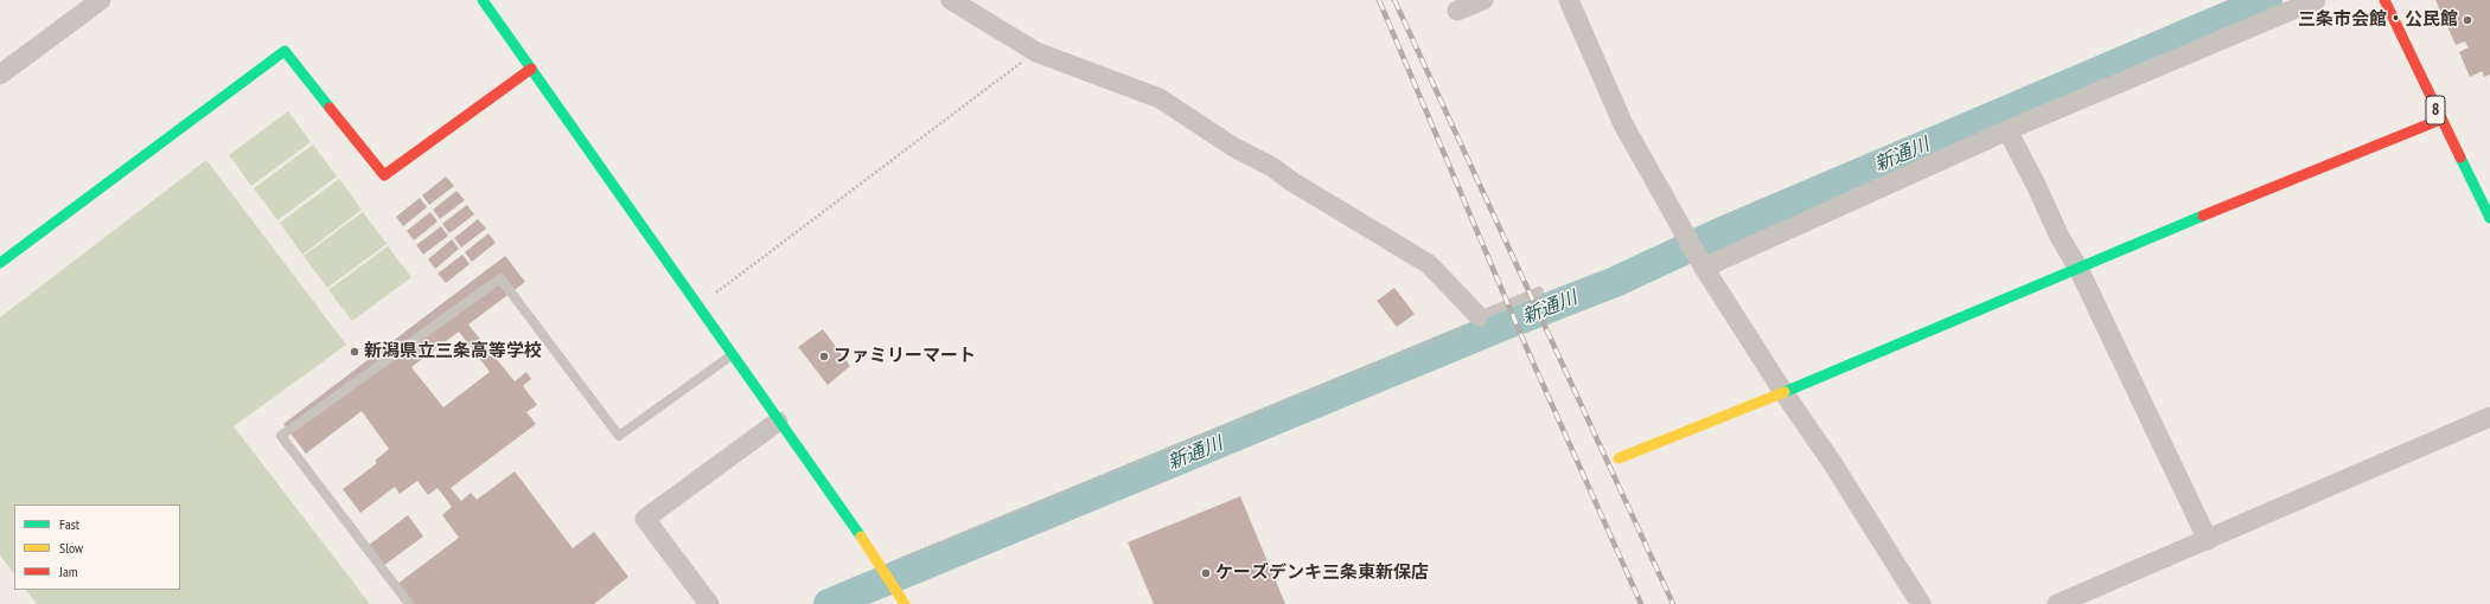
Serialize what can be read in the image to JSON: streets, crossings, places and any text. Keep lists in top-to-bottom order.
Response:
{
  "streets": {
    "street": ["8"]
  },
  "water": ["新通川"],
  "places": [
    "三条市会館・公民館",
    "新潟県立三条高等学校",
    "ファミリーマート",
    "ケーズデンキ三条東新保店"
  ],
  "legend": ["Fast", "Slow", "Jam"]
}
